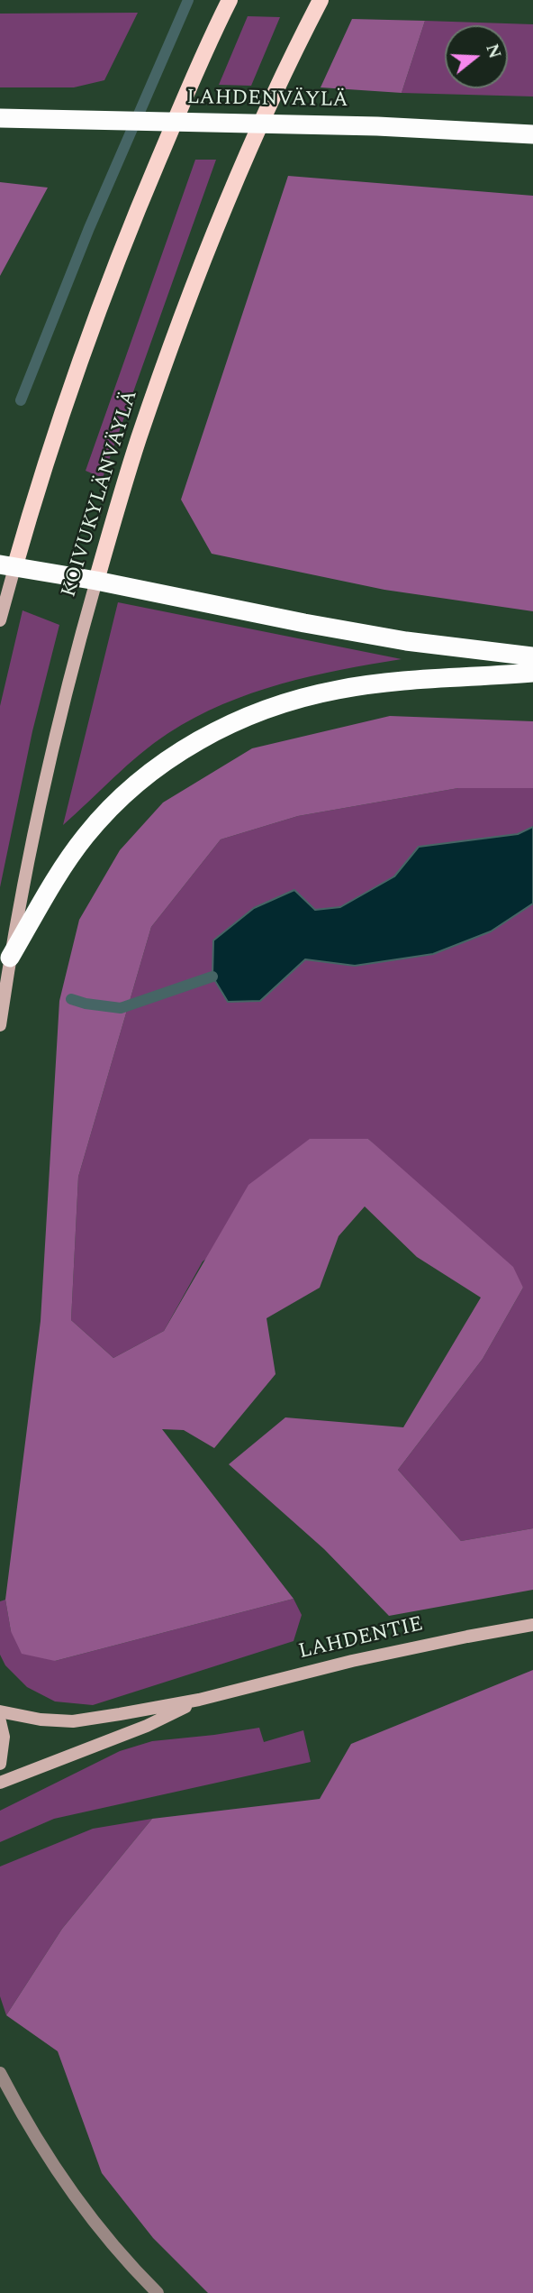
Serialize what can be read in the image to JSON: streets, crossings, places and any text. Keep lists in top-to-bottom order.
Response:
{
  "streets": {
    "highway": ["LAHDENVÄYLÄ"],
    "main road": ["KOIVUKYLÄNVÄYLÄ", "LAHDENTIE"]
  },
  "north": "right"
}
